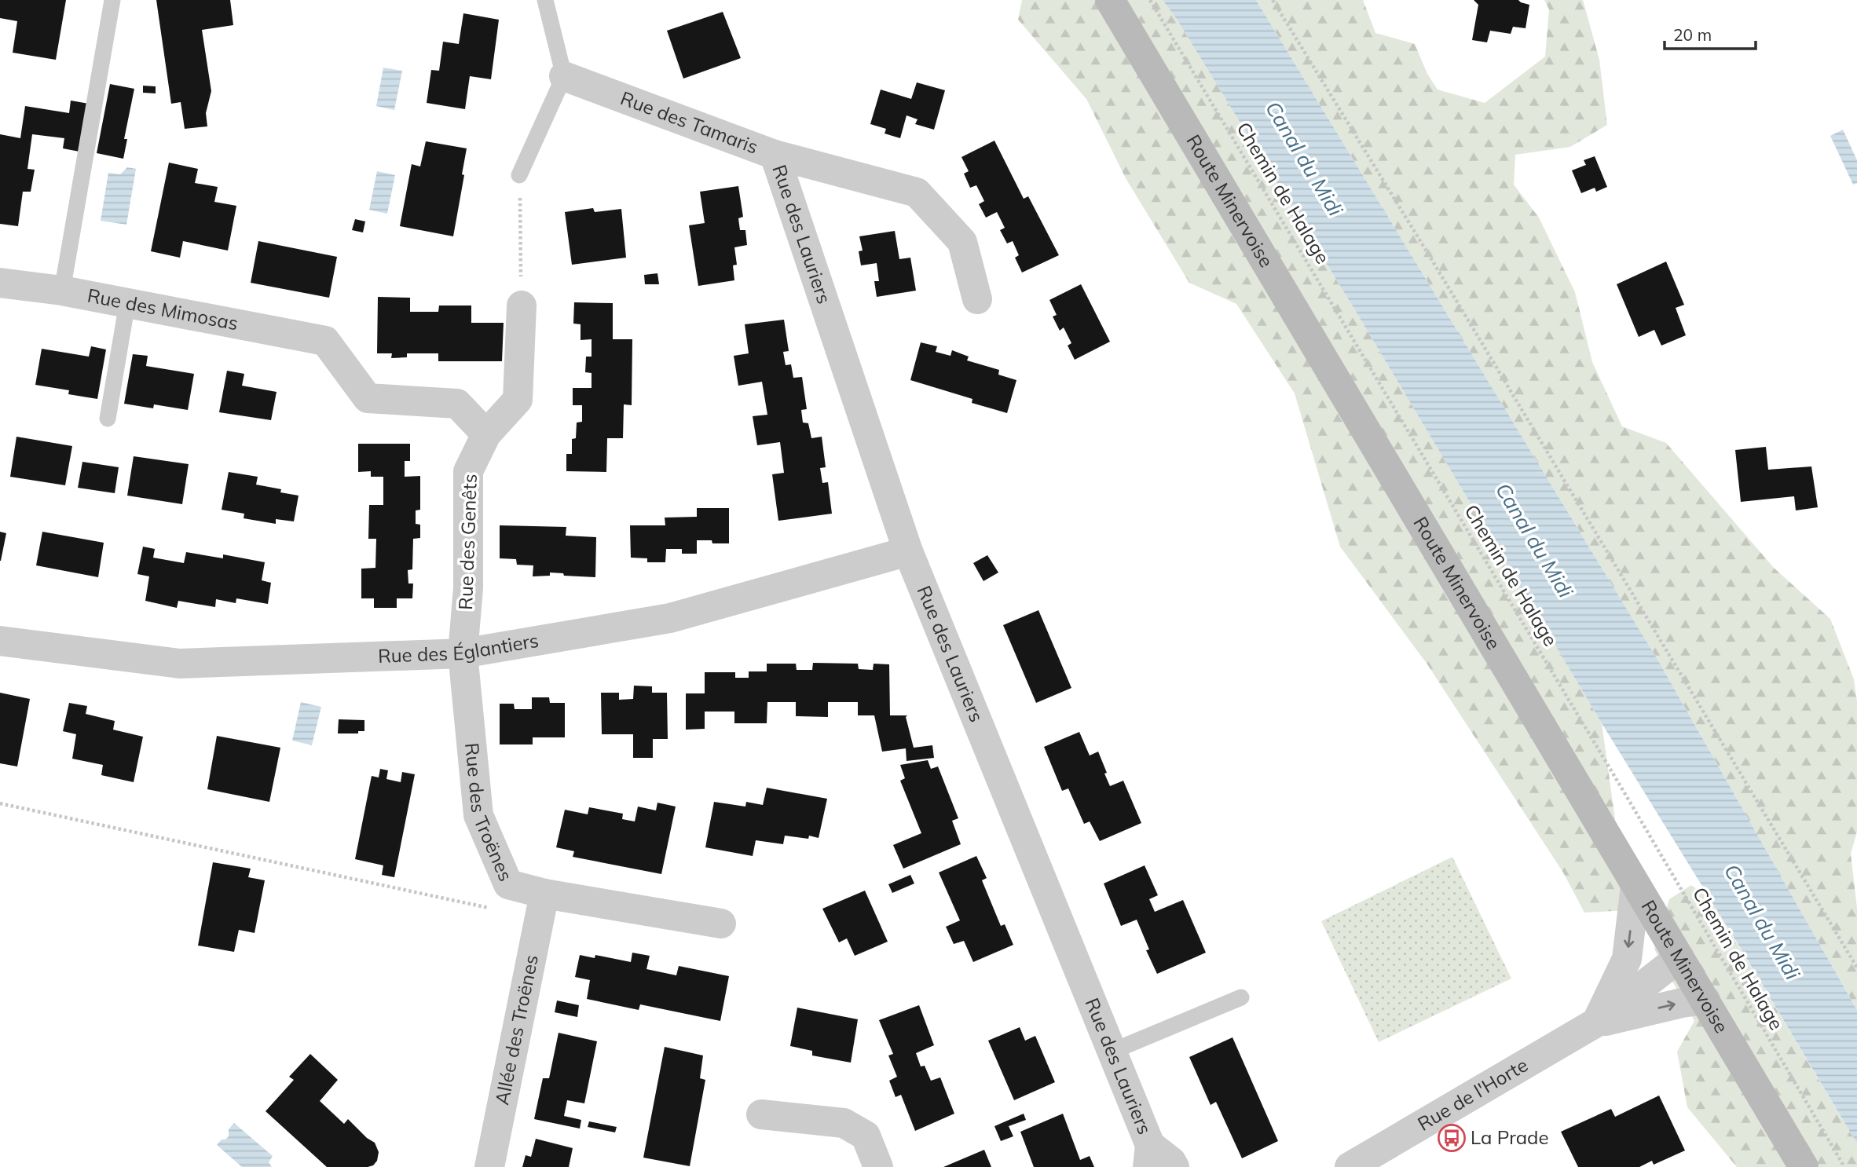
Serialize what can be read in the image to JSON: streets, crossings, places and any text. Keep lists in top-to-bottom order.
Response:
{
  "streets": {
    "main road": ["Route Minervoise"],
    "street": [
      "Rue des Tamaris",
      "Rue des Lauriers",
      "Rue des Mimosas",
      "Rue des Genêts",
      "Rue des Églantiers",
      "Rue des Troënes",
      "Allée des Troënes",
      "Rue de l'Horte"
    ],
    "path": ["Chemin de Halage"]
  },
  "crossings": [
    ["Rue des Tamaris", "Rue des Lauriers"],
    ["Route Minervoise", "Rue de l'Horte"],
    ["Rue des Lauriers", "Rue des Églantiers"],
    ["Rue des Mimosas", "Rue des Genêts"],
    ["Rue des Genêts", "Rue des Églantiers"],
    ["Rue des Genêts", "Rue des Troënes"],
    ["Rue des Églantiers", "Rue des Troënes"],
    ["Rue des Troënes", "Allée des Troënes"]
  ],
  "water": ["Canal du Midi"],
  "places": {
    "bus stop": ["La Prade"]
  },
  "scale_bar": "20 m"
}
